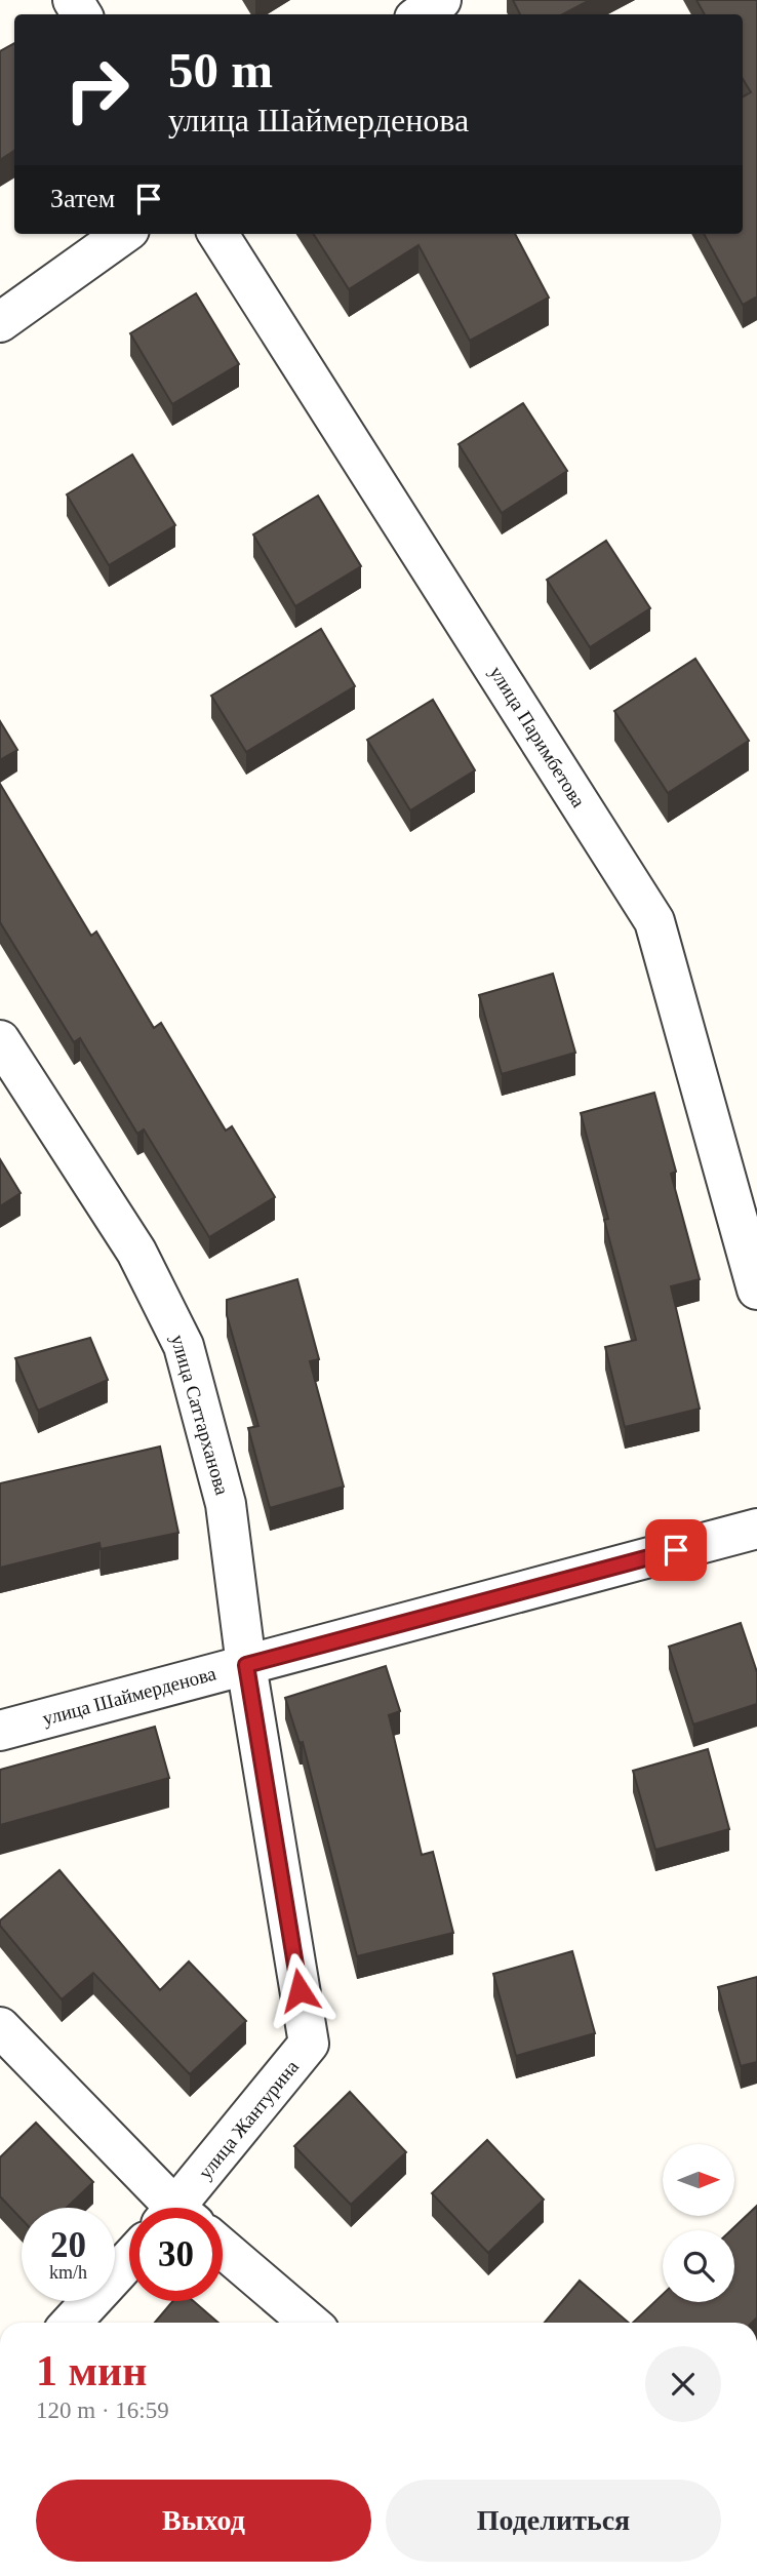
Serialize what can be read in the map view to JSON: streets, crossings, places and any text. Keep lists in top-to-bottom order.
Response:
{
  "streets": {
    "street": [
      "улица Паримбетова",
      "улица Саттарханова",
      "улица Шаймерденова",
      "улица Жантурина"
    ]
  },
  "crossings": [
    ["улица Саттарханова", "улица Шаймерденова"],
    ["улица Саттарханова", "улица Жантурина"],
    ["улица Шаймерденова", "улица Жантурина"]
  ],
  "north": "right",
  "page": {
    "turn": ["50 m", "улица Шаймерденова"],
    "then": "Затем",
    "speed": "20 km/h",
    "limit": "30",
    "heading": ["1 мин", "120 m · 16:59"],
    "buttons": ["Выход", "Поделиться"]
  }
}
